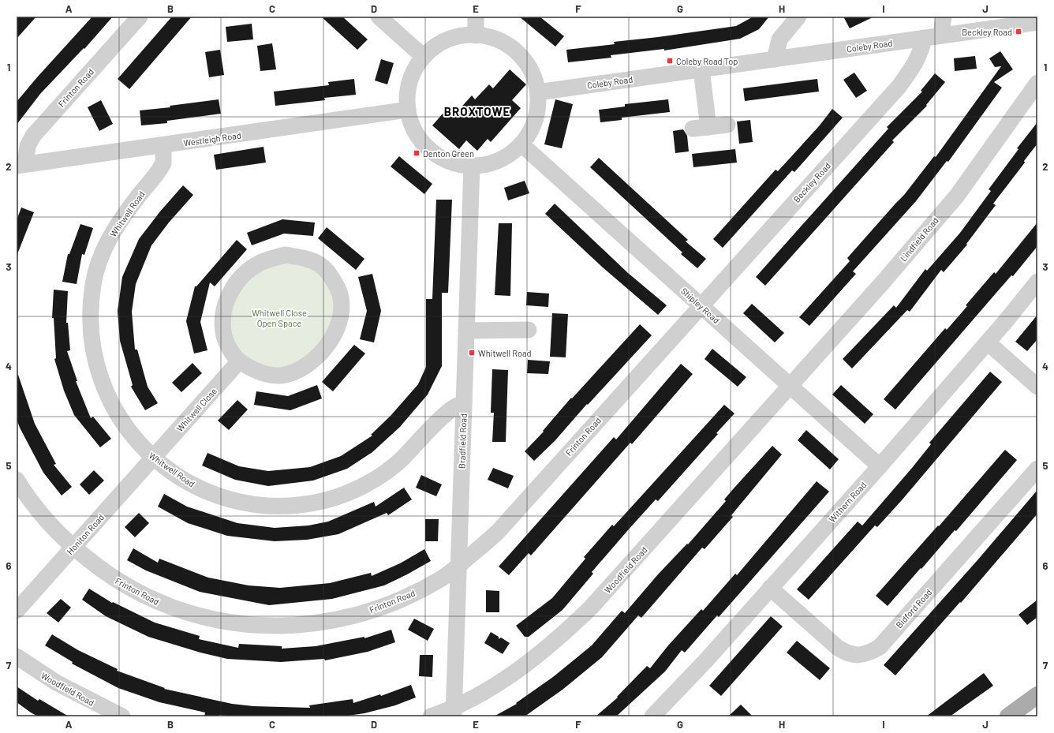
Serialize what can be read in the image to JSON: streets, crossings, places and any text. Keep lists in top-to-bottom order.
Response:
{
  "streets": {
    "street": [
      "Coleby Road",
      "Frinton Road",
      "Westleigh Road",
      "Beckley Road",
      "Whitwell Road",
      "Lindfield Road",
      "Shipley Road",
      "Whitwell Close",
      "Bradfield Road",
      "Withern Road",
      "Honiton Road",
      "Woodfield Road",
      "Bidford Road"
    ]
  },
  "crossings": [
    ["Coleby Road", "Beckley Road"],
    ["Frinton Road", "Westleigh Road"],
    ["Frinton Road", "Beckley Road"],
    ["Frinton Road", "Shipley Road"],
    ["Frinton Road", "Bradfield Road"],
    ["Frinton Road", "Honiton Road"],
    ["Westleigh Road", "Whitwell Road"],
    ["Beckley Road", "Shipley Road"],
    ["Whitwell Road", "Whitwell Close"],
    ["Whitwell Road", "Bradfield Road"],
    ["Whitwell Road", "Honiton Road"],
    ["Lindfield Road", "Shipley Road"],
    ["Lindfield Road", "Woodfield Road"],
    ["Shipley Road", "Withern Road"],
    ["Shipley Road", "Woodfield Road"],
    ["Whitwell Close", "Honiton Road"],
    ["Bradfield Road", "Woodfield Road"],
    ["Withern Road", "Bidford Road"]
  ],
  "districts": ["BROXTOWE"],
  "parks": ["Whitwell Close Open Space"],
  "places": {
    "transit": [
      "Beckley Road",
      "Coleby Road Top",
      "Denton Green",
      "Whitwell Road"
    ]
  },
  "grid": {
    "columns": [
      "A",
      "B",
      "C",
      "D",
      "E",
      "F",
      "G",
      "H",
      "I",
      "J"
    ],
    "rows": [
      "1",
      "2",
      "3",
      "4",
      "5",
      "6",
      "7"
    ]
  }
}
